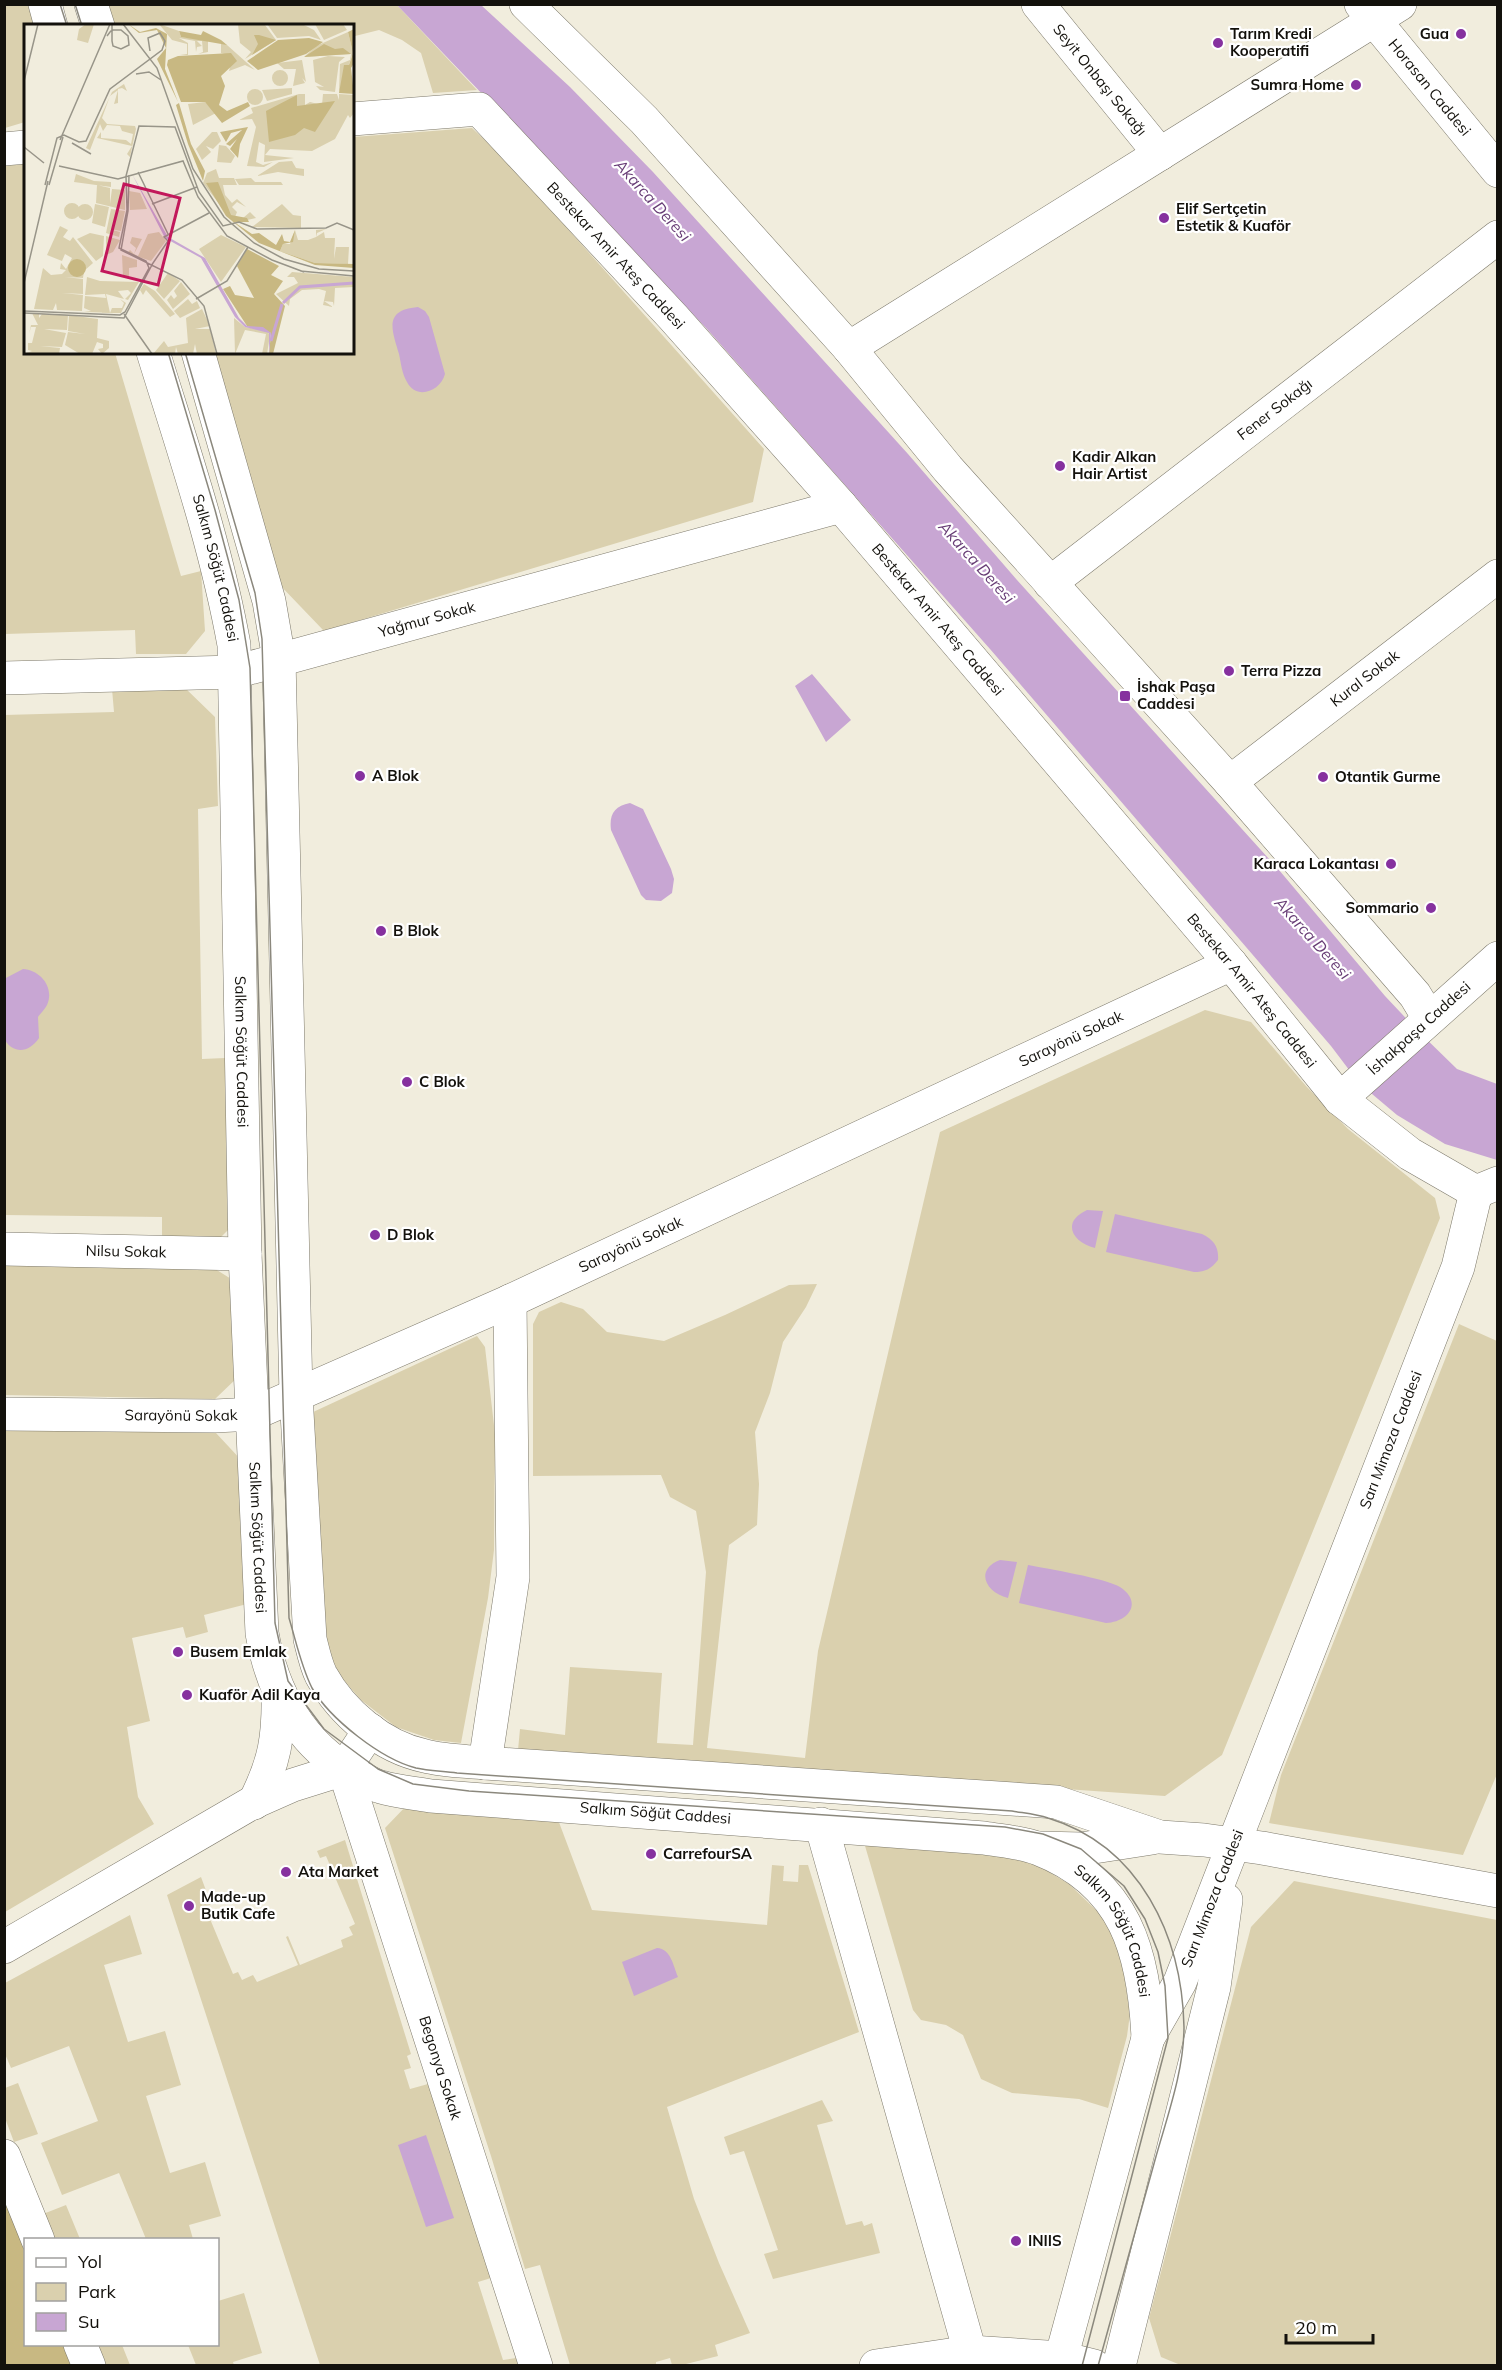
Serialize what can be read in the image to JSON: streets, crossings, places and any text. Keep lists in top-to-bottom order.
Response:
{
  "streets": {
    "main road": [
      "Seyit Onbaşı Sokağı",
      "Horasan Caddesi",
      "Bestekar Amir Ateş Caddesi",
      "Fener Sokağı",
      "Salkım Söğüt Caddesi",
      "Yağmur Sokak",
      "Kural Sokak",
      "İshakpaşa Caddesi",
      "Sarayönü Sokak",
      "Nilsu Sokak",
      "Sarı Mimoza Caddesi",
      "Begonya Sokak"
    ]
  },
  "crossings": [
    ["Bestekar Amir Ateş Caddesi", "Yağmur Sokak"],
    ["Bestekar Amir Ateş Caddesi", "İshakpaşa Caddesi"],
    ["Bestekar Amir Ateş Caddesi", "Sarayönü Sokak"],
    ["Bestekar Amir Ateş Caddesi", "Sarı Mimoza Caddesi"],
    ["Salkım Söğüt Caddesi", "Yağmur Sokak"],
    ["Salkım Söğüt Caddesi", "Sarayönü Sokak"],
    ["Salkım Söğüt Caddesi", "Nilsu Sokak"],
    ["Salkım Söğüt Caddesi", "Sarı Mimoza Caddesi"],
    ["Salkım Söğüt Caddesi", "Begonya Sokak"]
  ],
  "water": ["Akarca Deresi"],
  "places": {
    "other": [
      "Gua",
      "Tarım Kredi Kooperatifi",
      "Sumra Home",
      "Elif Sertçetin Estetik & Kuaför",
      "Kadir Alkan Hair Artist",
      "Terra Pizza",
      "A Blok",
      "Otantik Gurme",
      "Karaca Lokantası",
      "Sommario",
      "B Blok",
      "C Blok",
      "D Blok",
      "Busem Emlak",
      "Kuaför Adil Kaya",
      "CarrefourSA",
      "Ata Market",
      "Made-up Butik Cafe",
      "INIIS"
    ],
    "transit": ["İshak Paşa Caddesi"]
  },
  "legend": ["Yol", "Park", "Su"],
  "scale_bar": "20 m"
}
